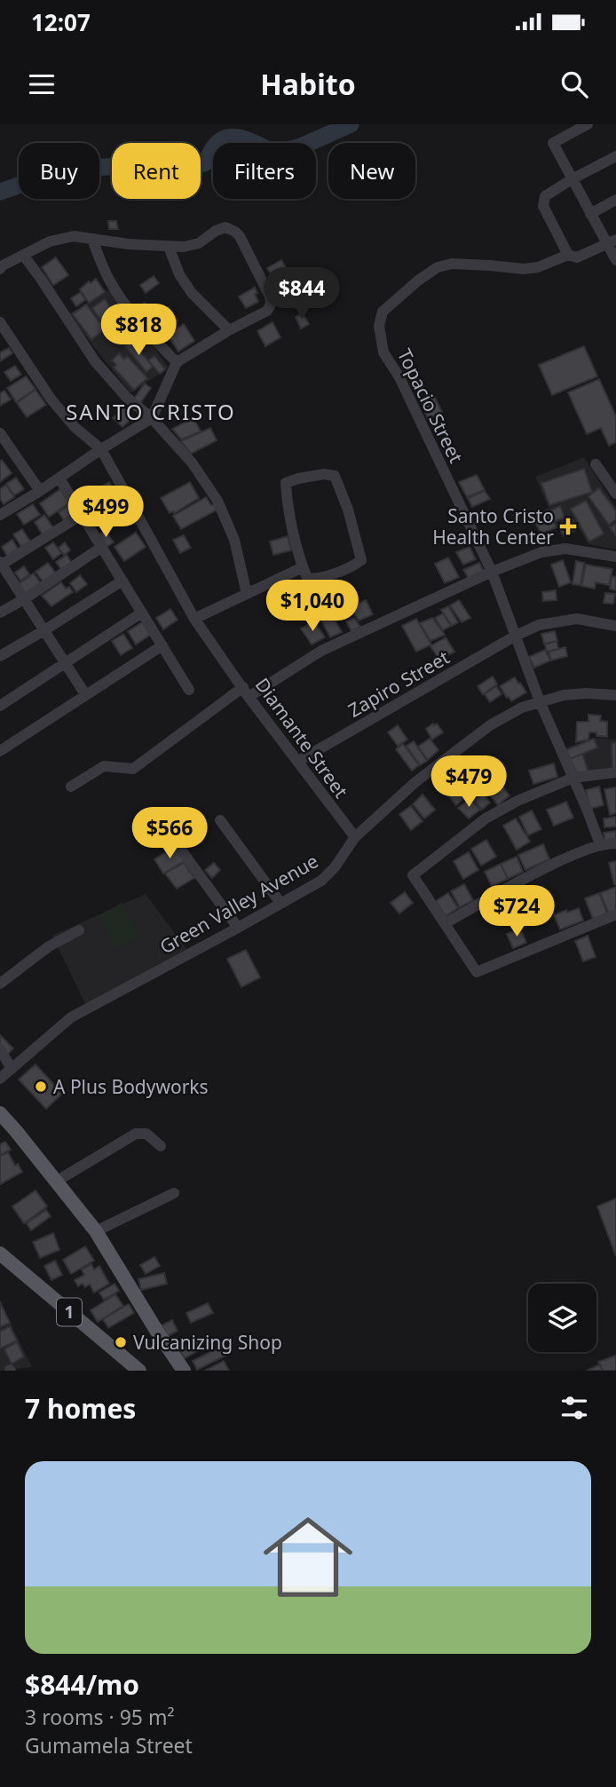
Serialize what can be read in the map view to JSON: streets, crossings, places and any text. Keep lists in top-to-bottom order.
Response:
{
  "streets": {
    "main road": ["1"],
    "street": [
      "Topacio Street",
      "Zapiro Street",
      "Diamante Street",
      "Green Valley Avenue"
    ]
  },
  "crossings": [
    ["Topacio Street", "Zapiro Street"],
    ["Topacio Street", "Green Valley Avenue"],
    ["Zapiro Street", "Diamante Street"],
    ["Diamante Street", "Green Valley Avenue"]
  ],
  "districts": ["SANTO CRISTO"],
  "places": {
    "health": ["Santo Cristo Health Center"],
    "other": ["A Plus Bodyworks", "Vulcanizing Shop"]
  },
  "page": {
    "status": "12:07",
    "header": "Habito",
    "chip": [
      "Buy",
      "Rent",
      "Filters",
      "New"
    ],
    "price": [
      "$844",
      "$818",
      "$499",
      "$1,040",
      "$479",
      "$566",
      "$724"
    ],
    "heading": "7 homes",
    "list": [
      {
        "name": "$844/mo",
        "note": "3 rooms · 95 m² · Gumamela Street"
      }
    ]
  }
}
